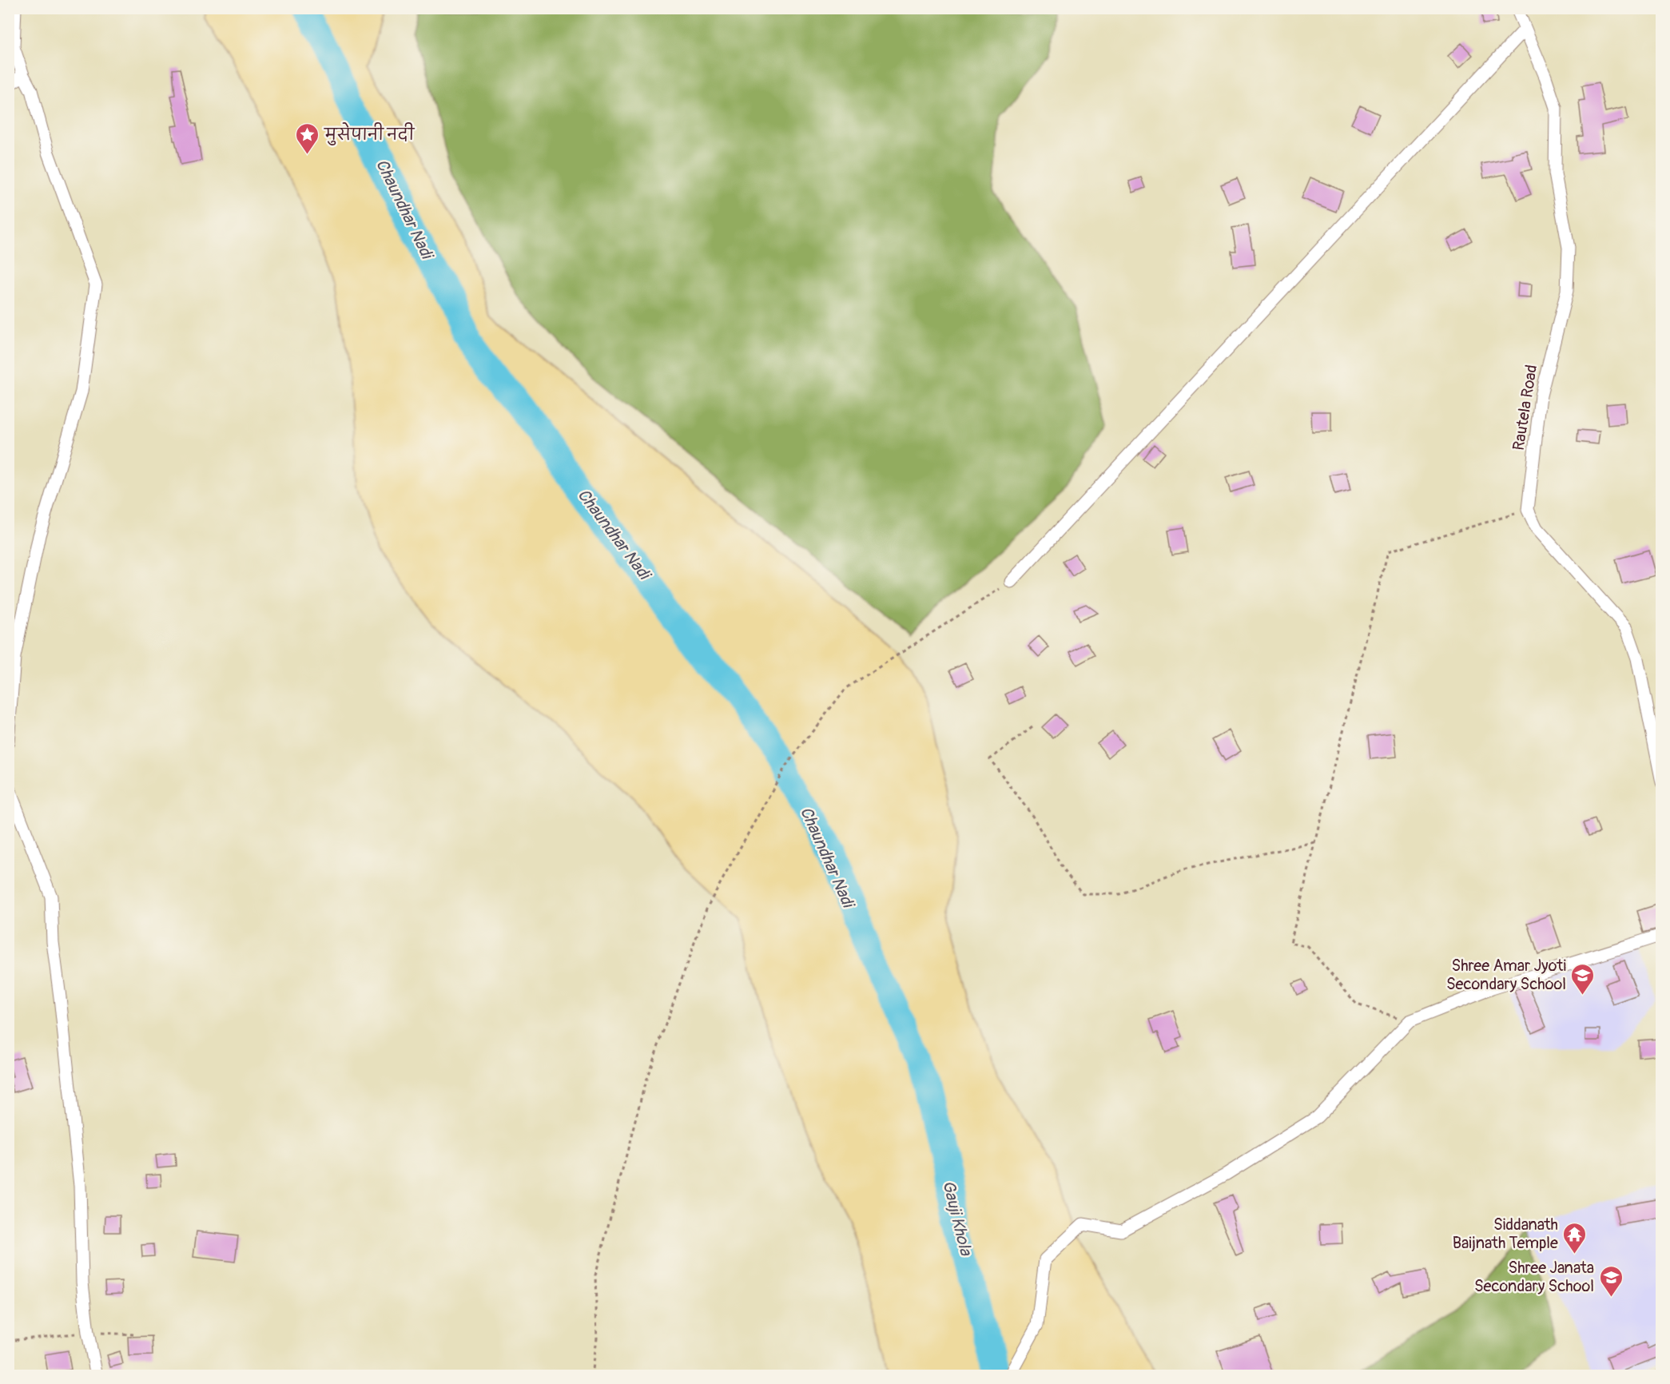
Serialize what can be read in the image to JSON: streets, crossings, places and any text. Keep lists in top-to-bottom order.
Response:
{
  "streets": {
    "street": ["Rautela Road"]
  },
  "water": ["Chaundhar Nadi", "Gauji Khola"],
  "places": {
    "place": ["मुसेपानी नदी"],
    "school or university": ["Shree Amar Jyoti Secondary School", "Shree Janata Secondary School"],
    "temple": ["Siddanath Baijnath Temple"]
  }
}
